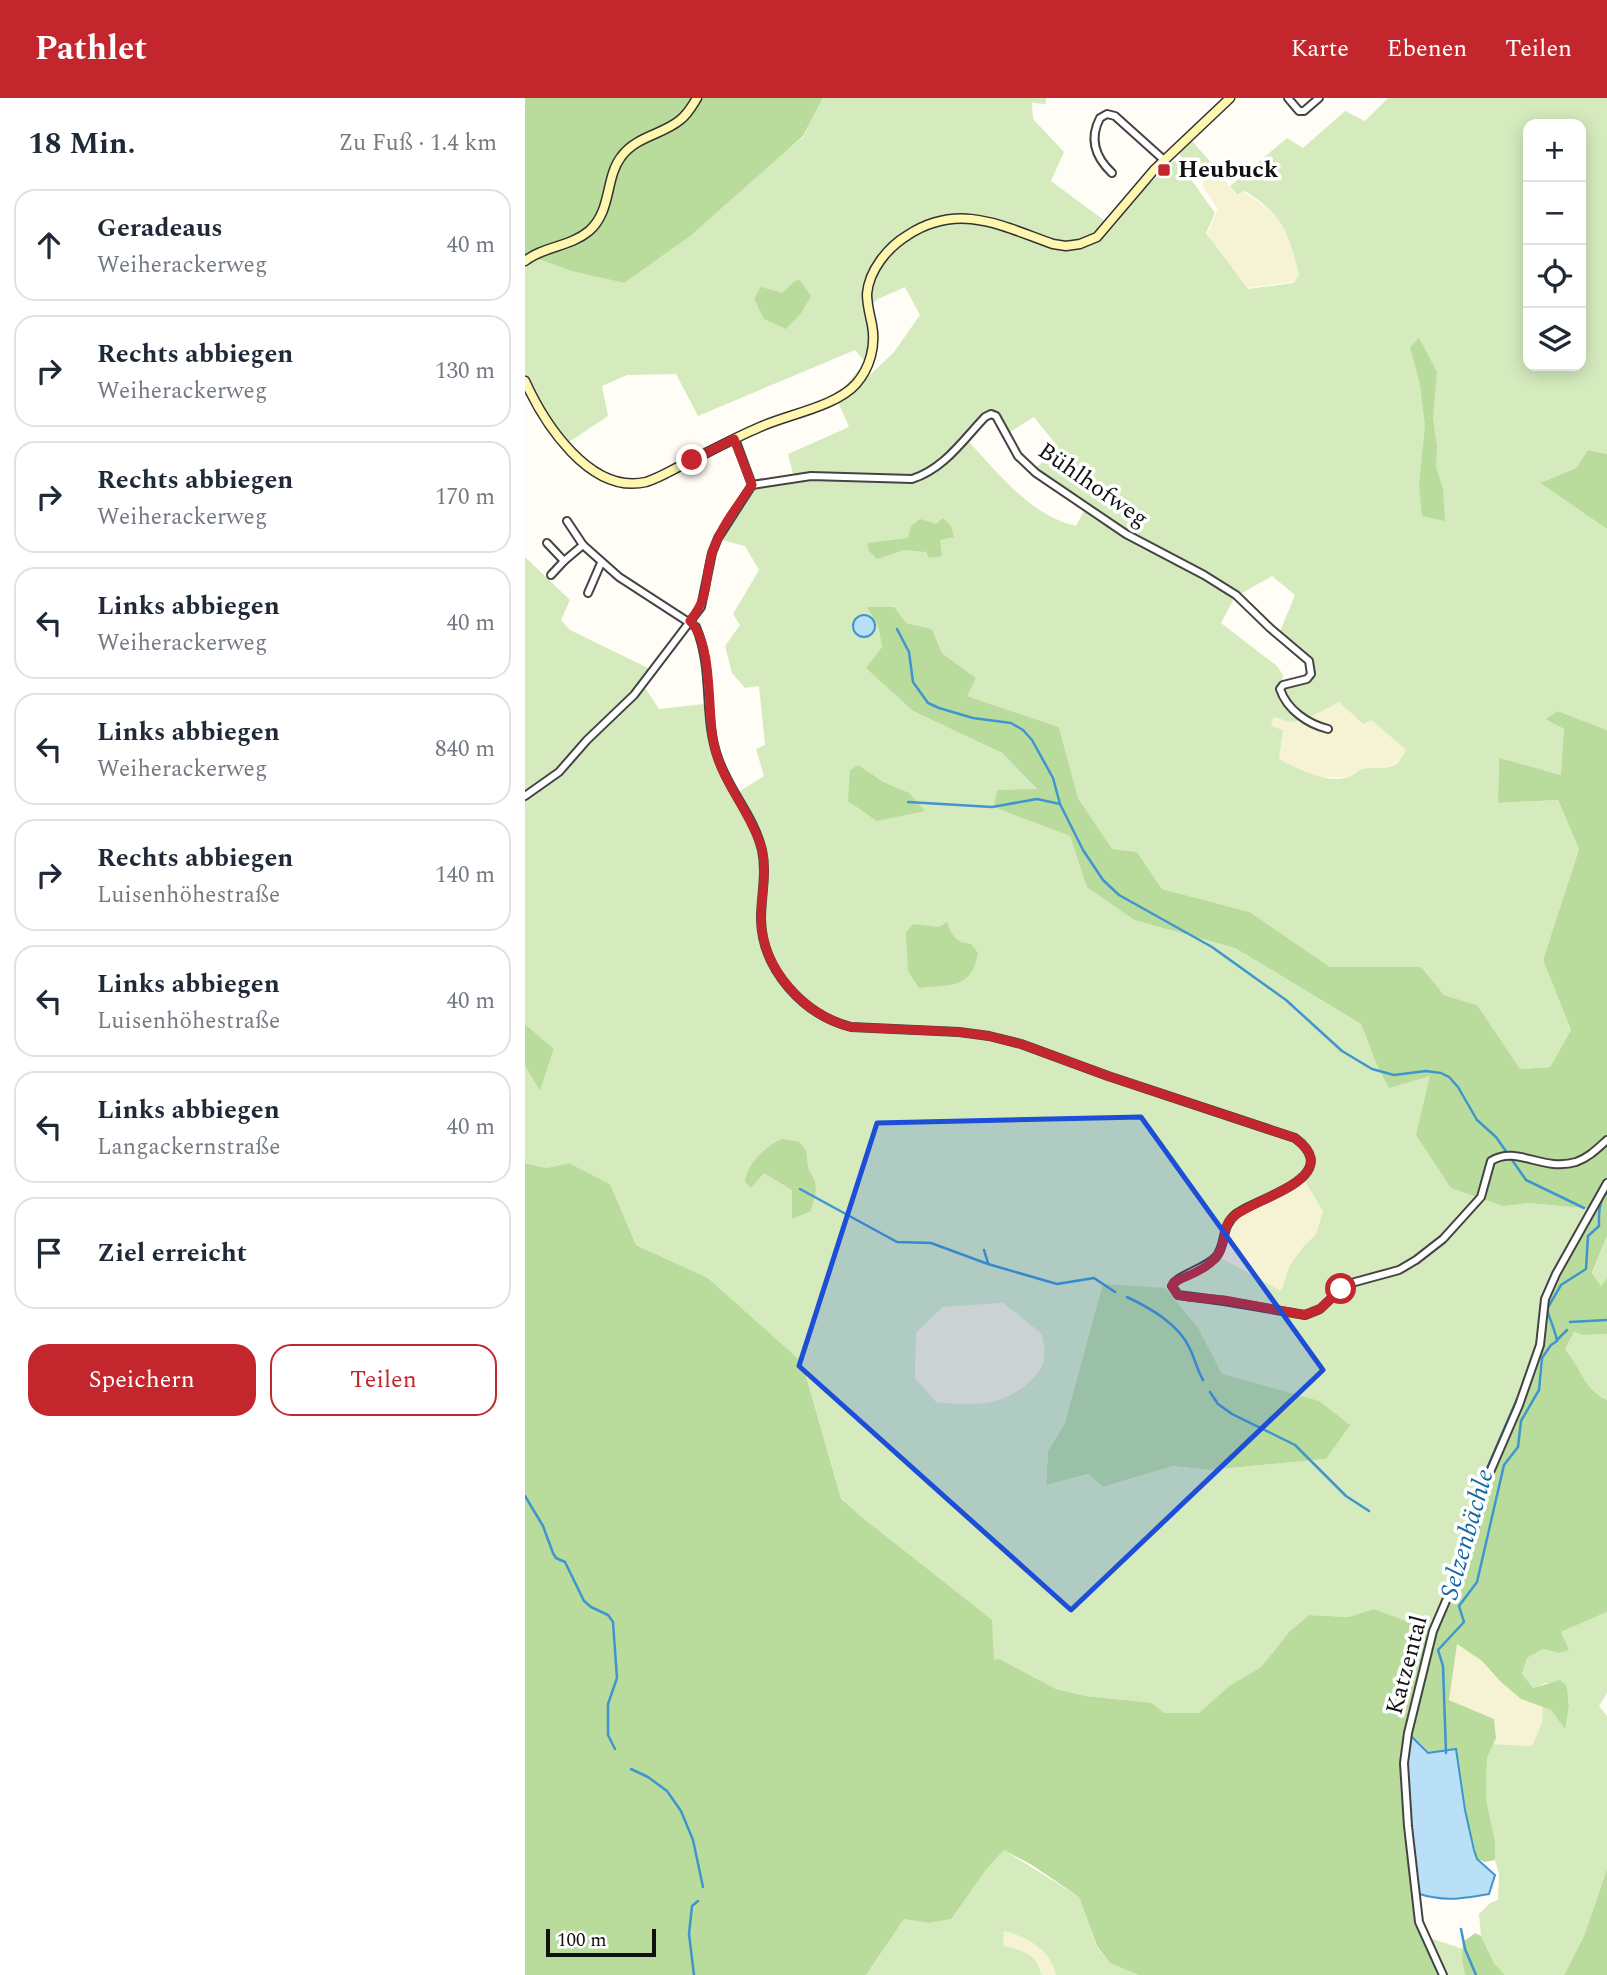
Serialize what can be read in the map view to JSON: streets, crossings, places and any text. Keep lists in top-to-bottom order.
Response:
{
  "streets": {
    "street": ["Bühlhofweg", "Katzental"]
  },
  "water": ["Selzenbächle"],
  "places": {
    "transit": ["Heubuck"]
  },
  "scale_bar": "100 m",
  "page": {
    "header": "Pathlet",
    "nav": ["Karte", "Ebenen", "Teilen"],
    "heading": ["18 Min.", "Zu Fuß · 1.4 km"],
    "map_buttons": ["+", "−"],
    "list": [
      ["Geradeaus", "Weiherackerweg", "40 m"],
      ["Rechts abbiegen", "Weiherackerweg", "130 m"],
      ["Rechts abbiegen", "Weiherackerweg", "170 m"],
      ["Links abbiegen", "Weiherackerweg", "40 m"],
      ["Links abbiegen", "Weiherackerweg", "840 m"],
      ["Rechts abbiegen", "Luisenhöhestraße", "140 m"],
      ["Links abbiegen", "Luisenhöhestraße", "40 m"],
      ["Links abbiegen", "Langackernstraße", "40 m"],
      "Ziel erreicht"
    ],
    "buttons": ["Speichern", "Teilen"],
    "scale": "100 m"
  }
}
